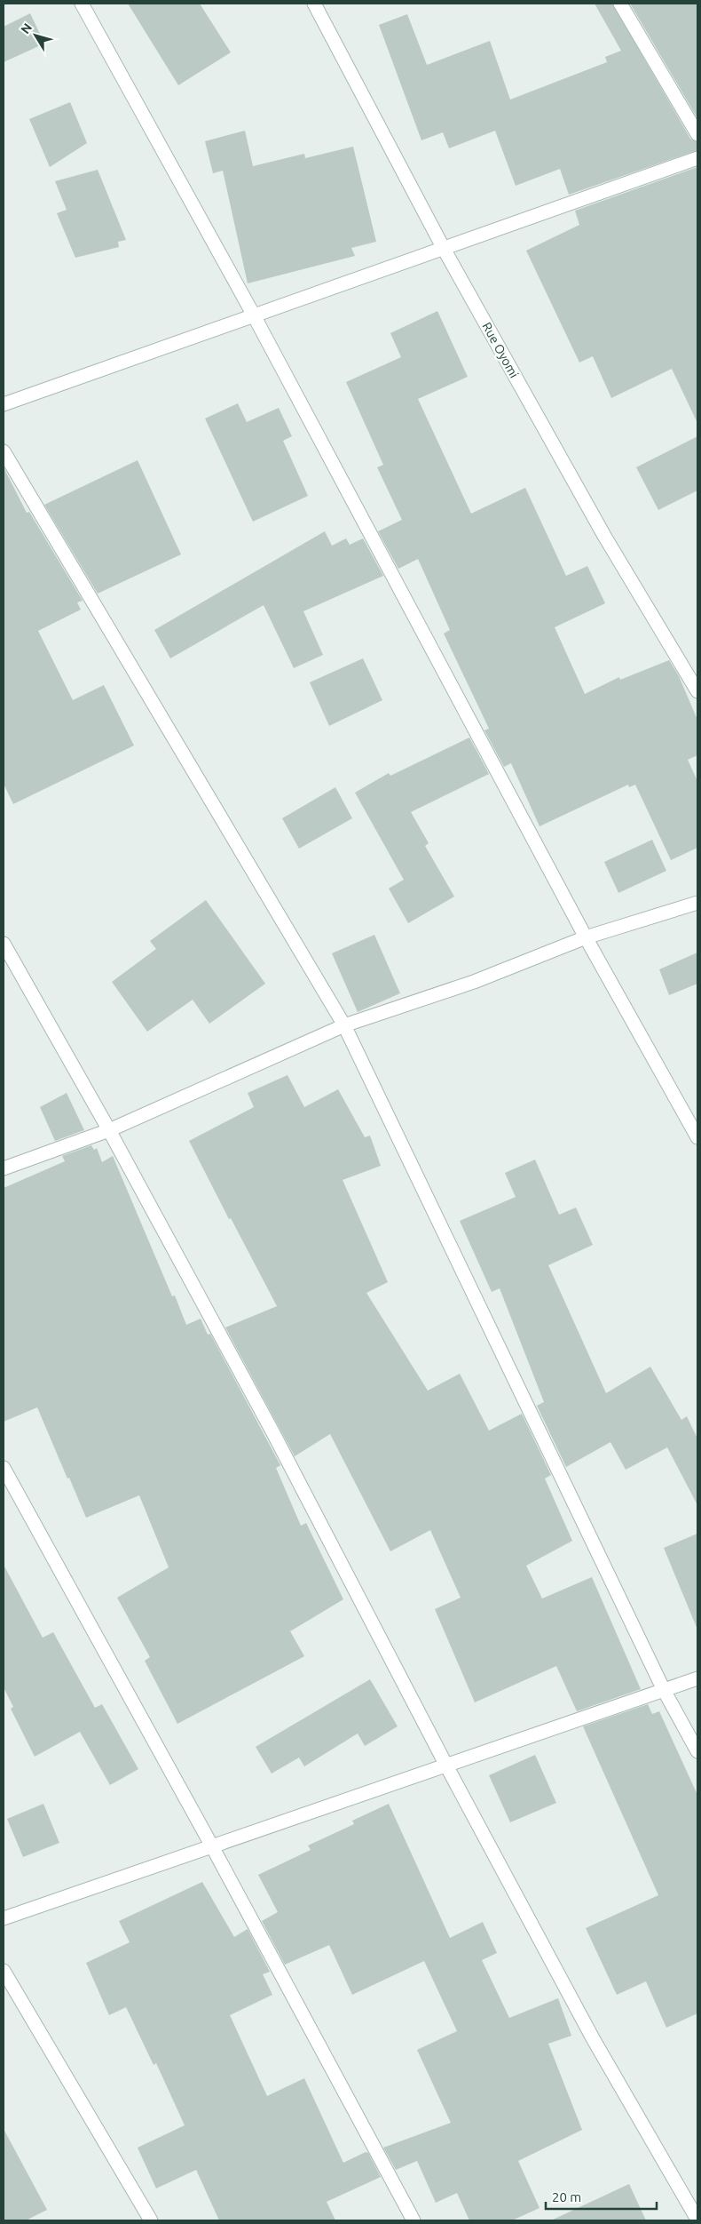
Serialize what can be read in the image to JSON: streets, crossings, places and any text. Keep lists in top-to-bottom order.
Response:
{
  "streets": {
    "street": ["Rue Oyomi"]
  },
  "scale_bar": "20 m",
  "north": "top left"
}
